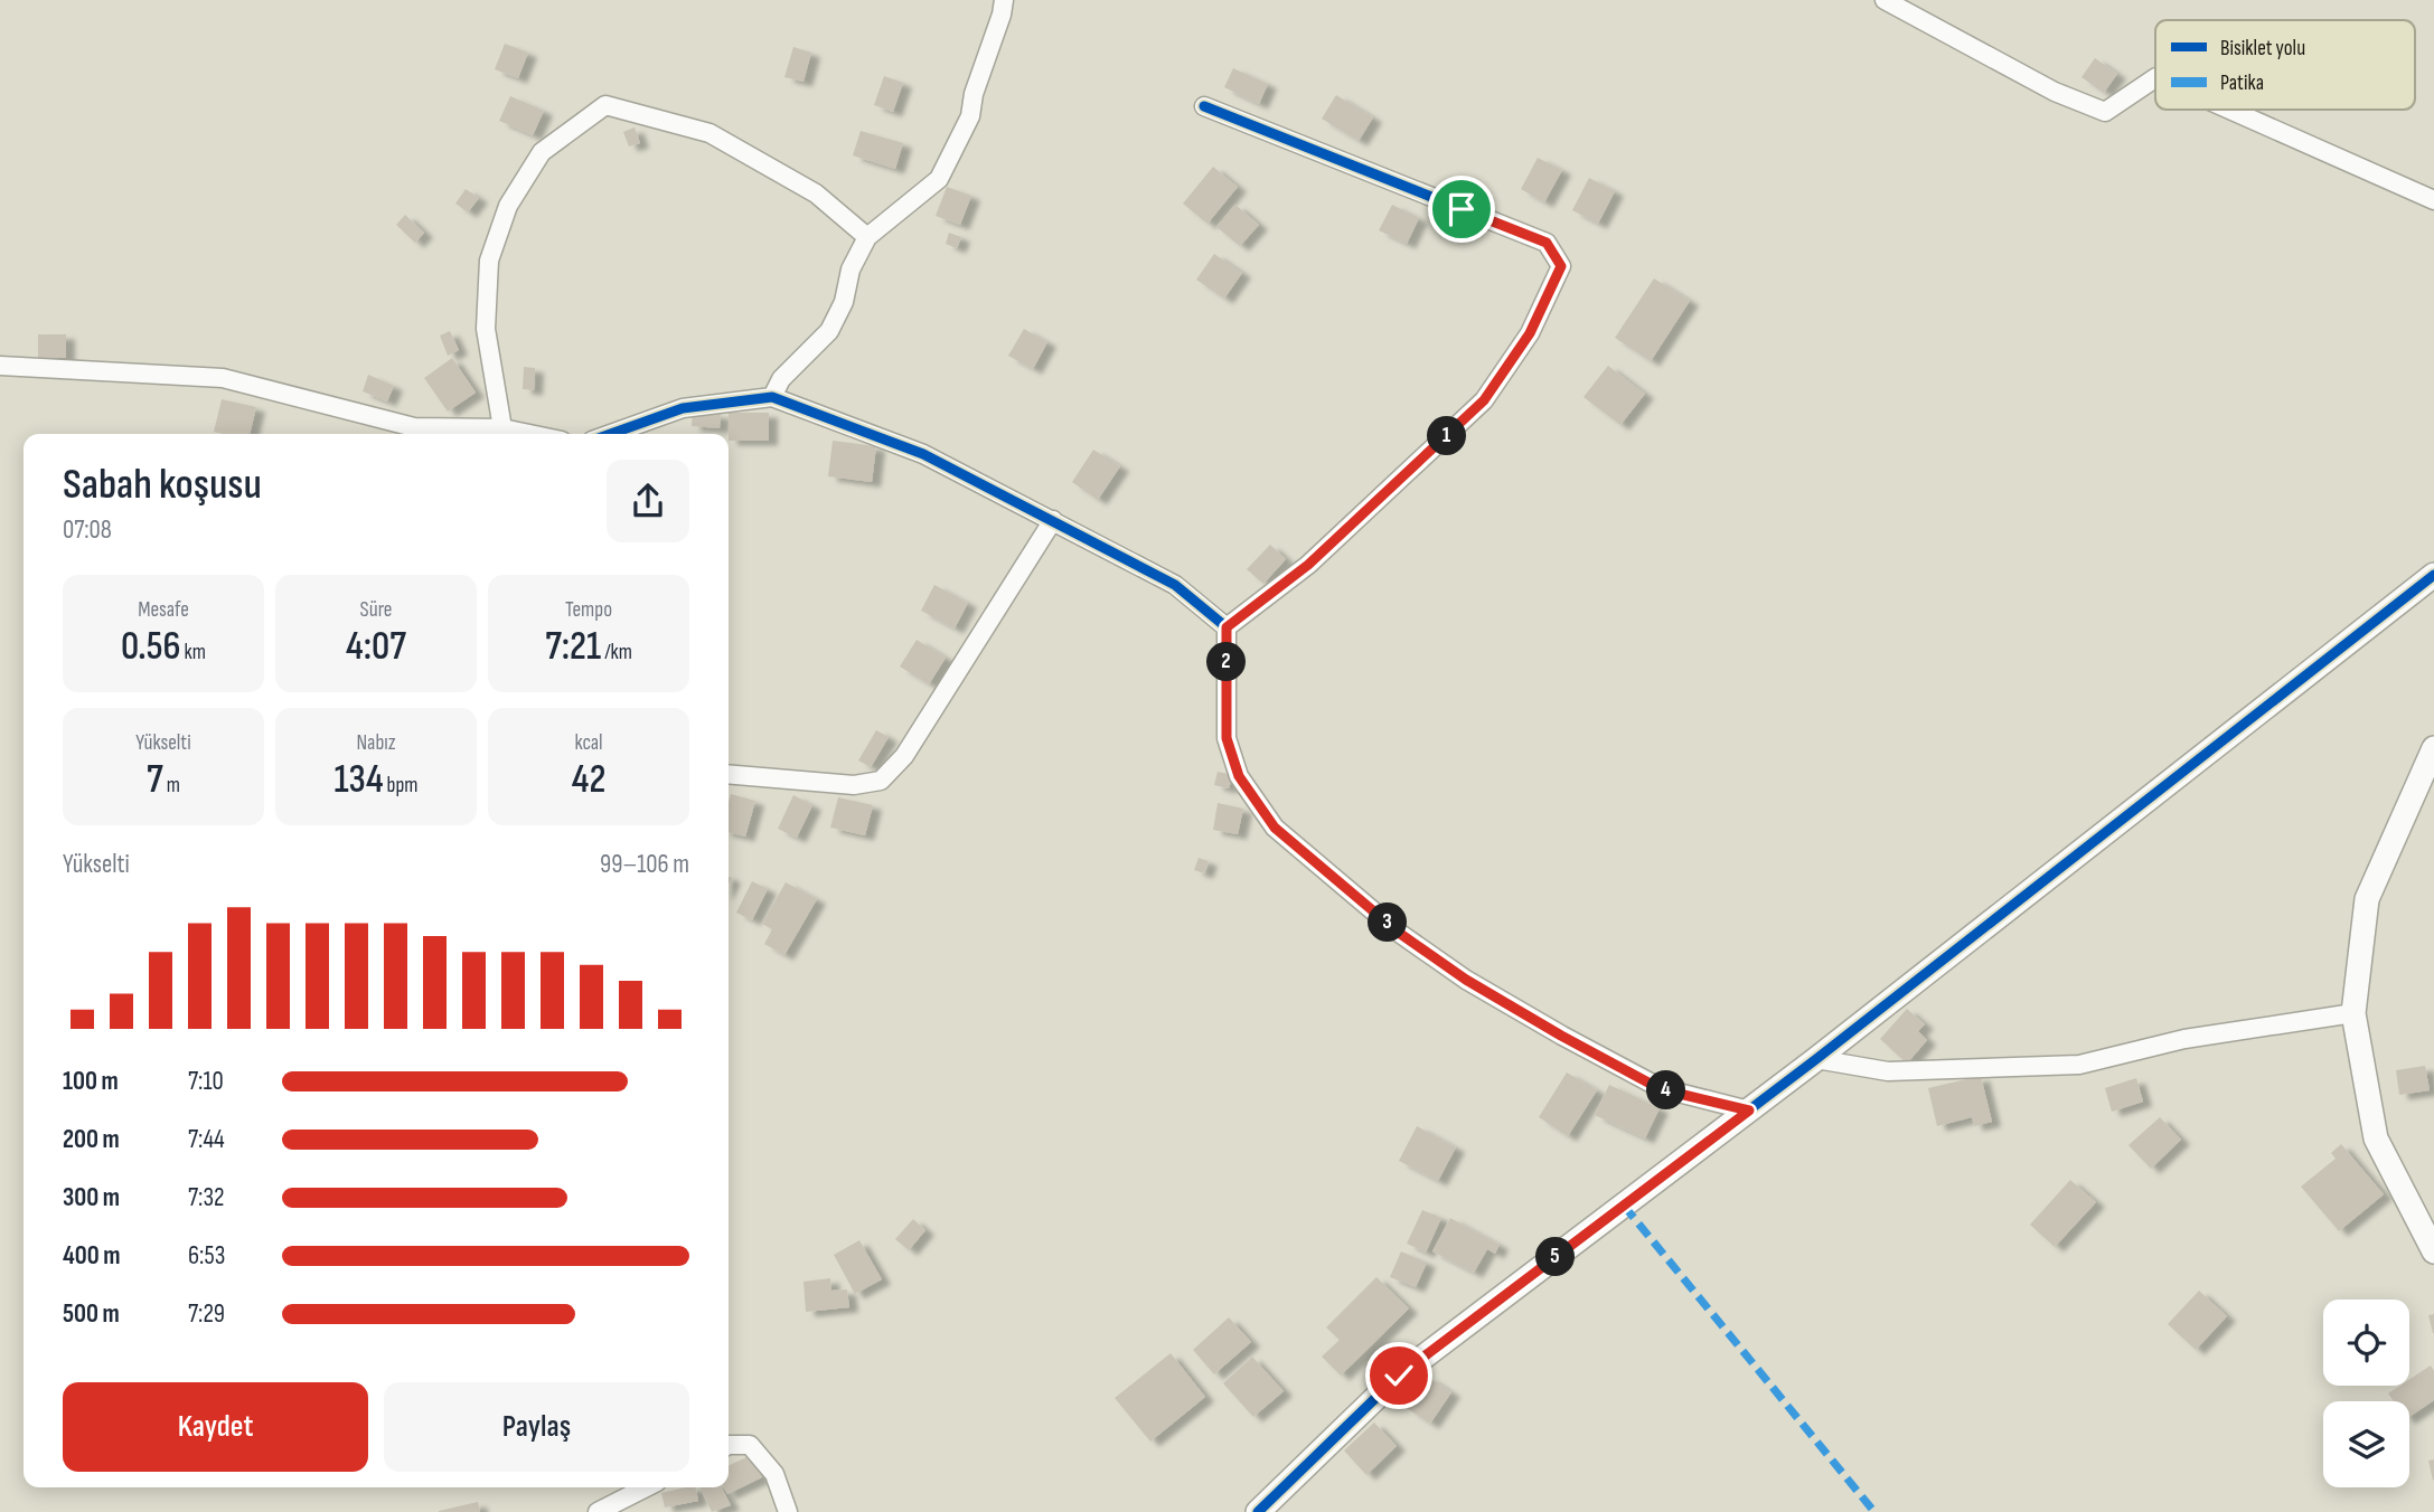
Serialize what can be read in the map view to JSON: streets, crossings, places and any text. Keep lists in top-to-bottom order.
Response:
{
  "legend": ["Bisiklet yolu", "Patika"],
  "page": {
    "pins": [
      "1",
      "2",
      "3",
      "4",
      "5"
    ],
    "heading": ["Sabah koşusu", "07:08"],
    "stats": [
      ["Mesafe", "0.56 km"],
      ["Süre", "4:07"],
      ["Tempo", "7:21 /km"],
      ["Yükselti", "7 m"],
      ["Nabız", "134 bpm"],
      ["kcal", "42"]
    ],
    "chart": ["Yükselti", "99–106 m"],
    "list": [
      {
        "name": "100 m",
        "note": "7:10"
      },
      {
        "name": "200 m",
        "note": "7:44"
      },
      {
        "name": "300 m",
        "note": "7:32"
      },
      {
        "name": "400 m",
        "note": "6:53"
      },
      {
        "name": "500 m",
        "note": "7:29"
      }
    ],
    "buttons": ["Kaydet", "Paylaş"]
  }
}
